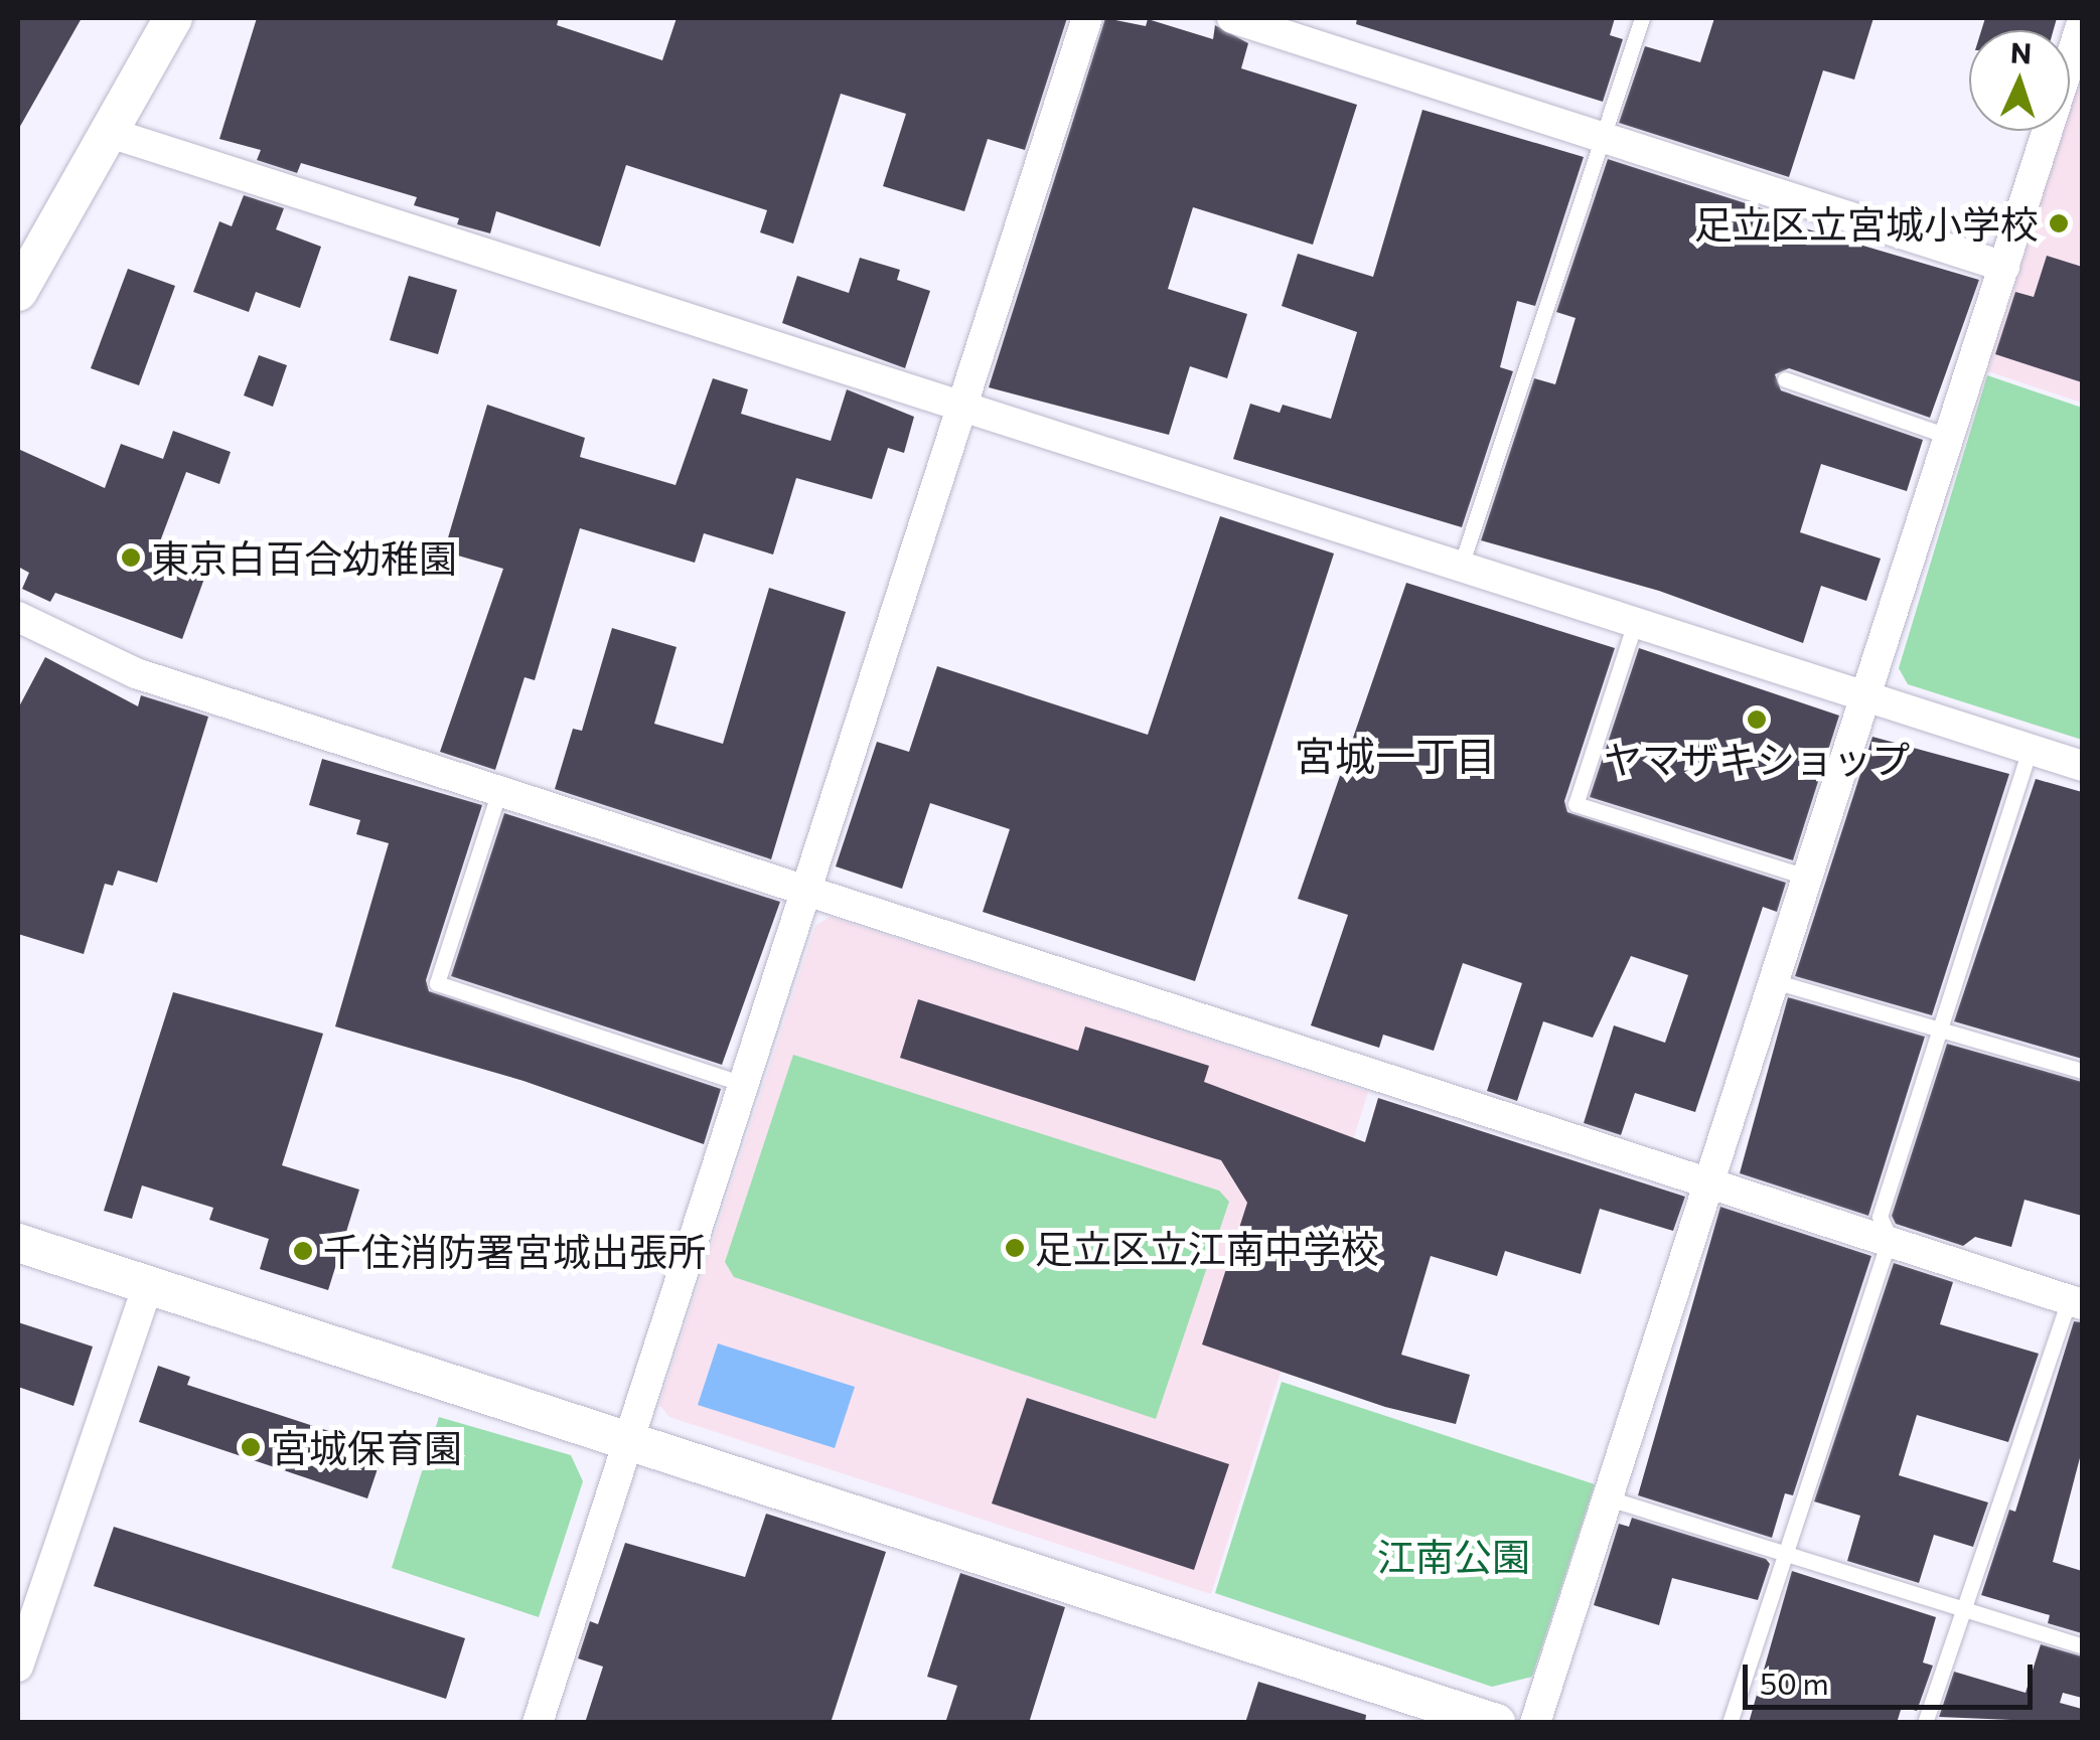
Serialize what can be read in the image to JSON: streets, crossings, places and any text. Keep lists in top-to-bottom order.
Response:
{
  "districts": ["宮城一丁目"],
  "parks": ["江南公園"],
  "places": [
    "足立区立宮城小学校",
    "東京白百合幼稚園",
    "ヤマザキショップ",
    "足立区立江南中学校",
    "千住消防署宮城出張所",
    "宮城保育園"
  ],
  "scale_bar": "50 m",
  "north": "top"
}
